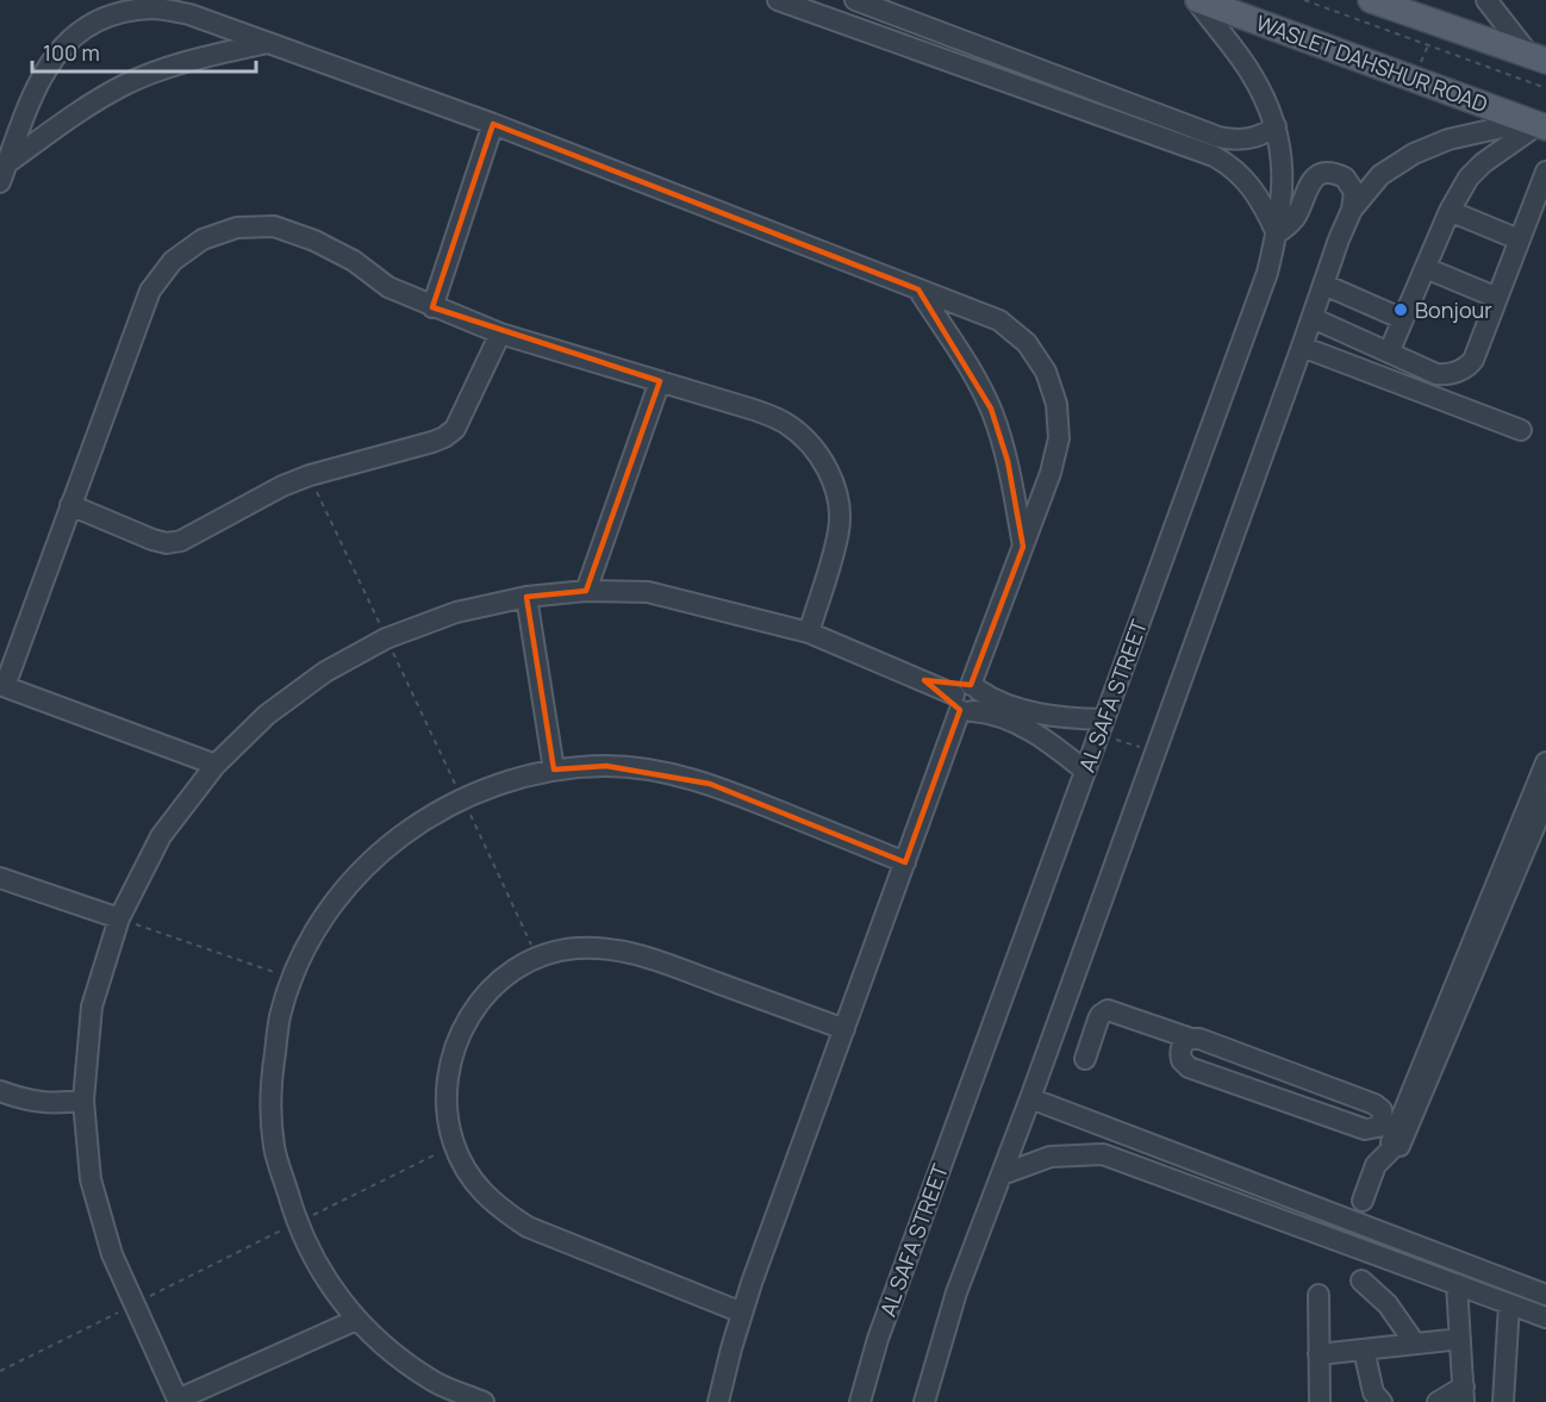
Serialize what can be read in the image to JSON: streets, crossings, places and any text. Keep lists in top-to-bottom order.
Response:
{
  "streets": {
    "main road": ["WASLET DAHSHUR ROAD"],
    "street": ["AL SAFA STREET"]
  },
  "crossings": [
    ["WASLET DAHSHUR ROAD", "AL SAFA STREET"]
  ],
  "places": ["Bonjour"],
  "scale_bar": "100 m"
}
